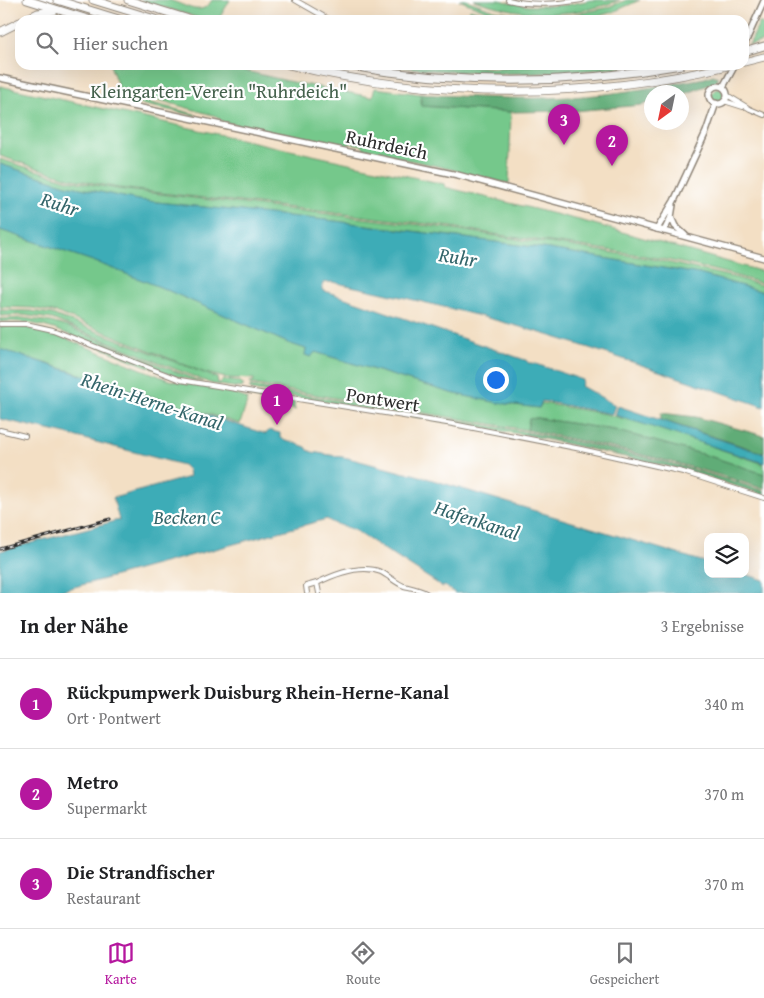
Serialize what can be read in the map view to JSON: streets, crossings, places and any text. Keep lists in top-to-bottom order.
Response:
{
  "streets": {
    "main road": ["Ruhrdeich"],
    "street": ["Pontwert"]
  },
  "water": [
    "Ruhr",
    "Rhein-Herne-Kanal",
    "Becken C",
    "Hafenkanal"
  ],
  "parks": ["Kleingarten-Verein \"Ruhrdeich\""],
  "north": "bottom left",
  "page": {
    "search": "Hier suchen",
    "pins": ["3", "2", "1"],
    "heading": ["In der Nähe", "3 Ergebnisse"],
    "list": [
      {
        "mark": "1",
        "name": "Rückpumpwerk Duisburg Rhein-Herne-Kanal",
        "note": "Ort · Pontwert",
        "value": "340 m"
      },
      {
        "mark": "2",
        "name": "Metro",
        "note": "Supermarkt",
        "value": "370 m"
      },
      {
        "mark": "3",
        "name": "Die Strandfischer",
        "note": "Restaurant",
        "value": "370 m"
      }
    ],
    "nav": ["Karte", "Route", "Gespeichert"]
  }
}
